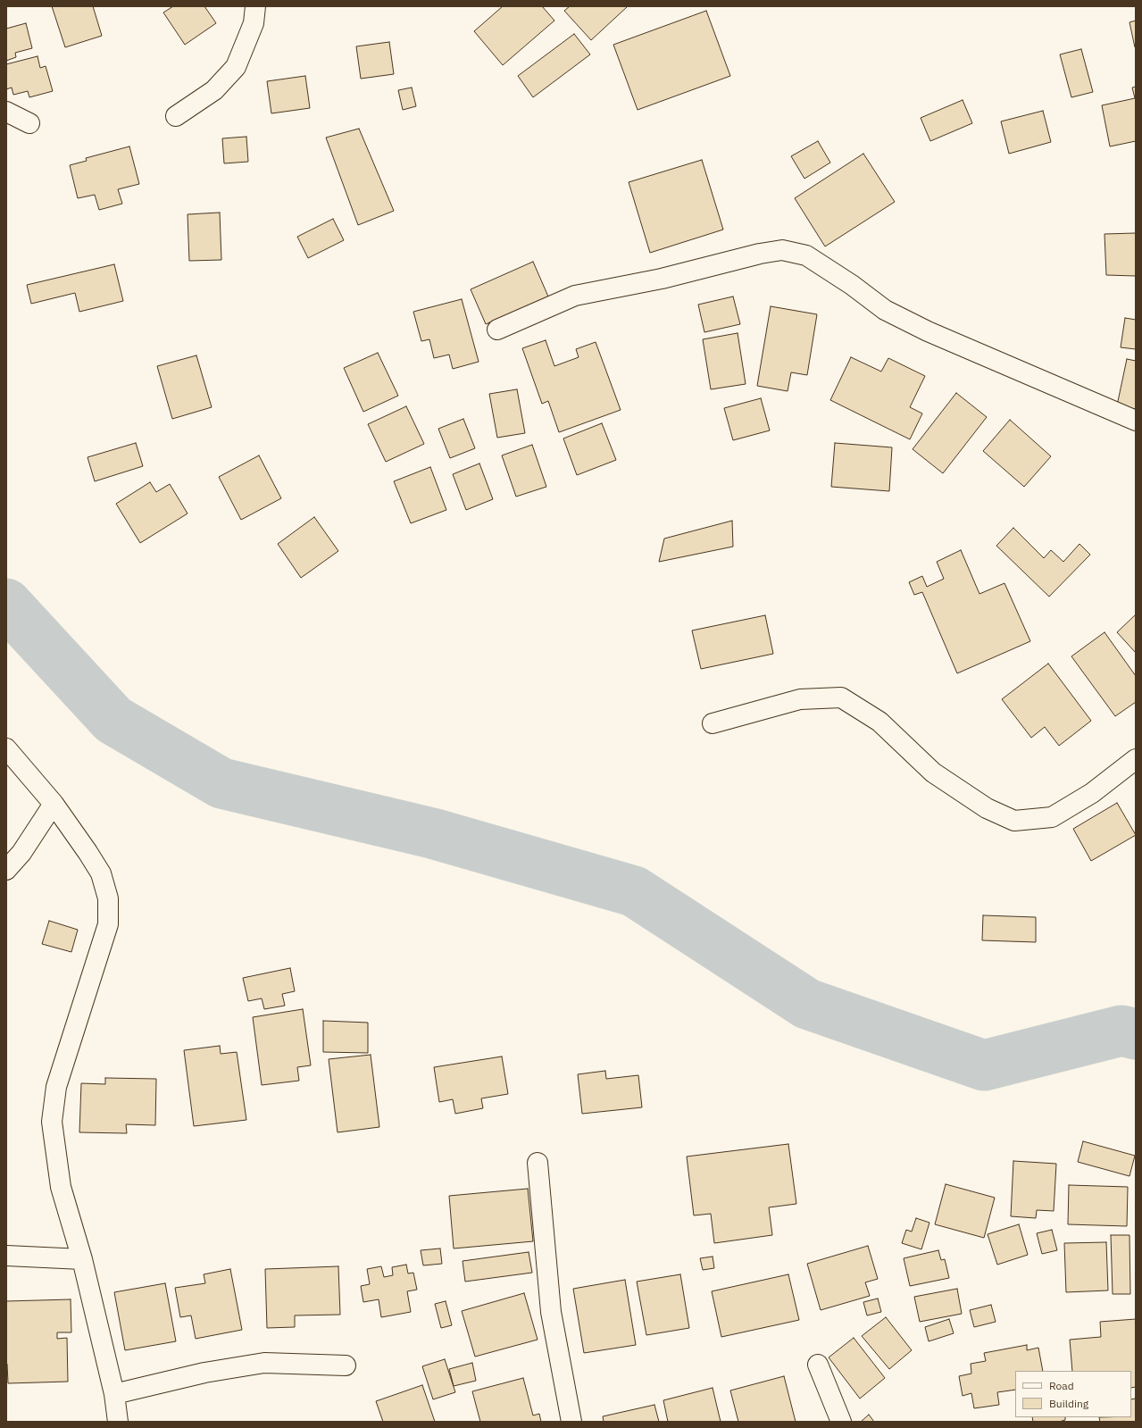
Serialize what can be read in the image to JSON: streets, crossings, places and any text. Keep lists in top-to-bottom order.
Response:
{
  "legend": ["Road", "Building"]
}
